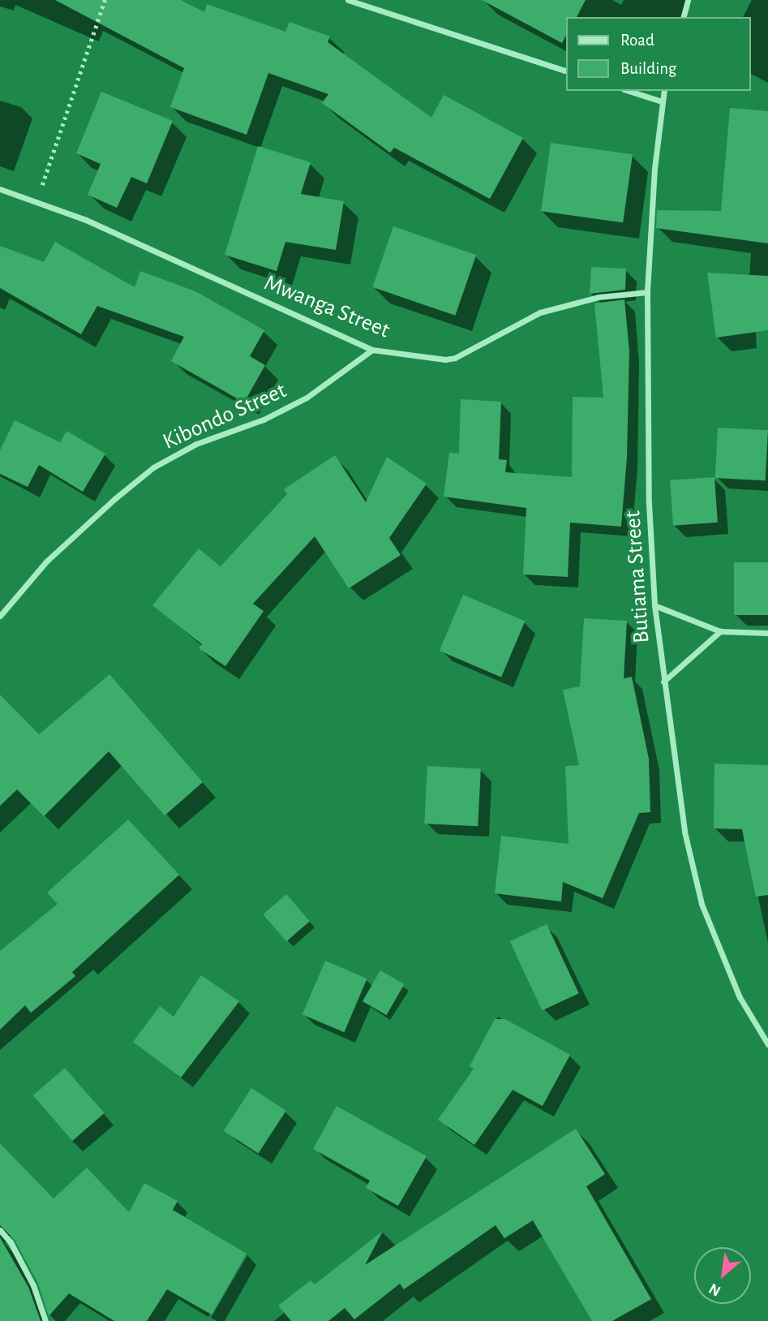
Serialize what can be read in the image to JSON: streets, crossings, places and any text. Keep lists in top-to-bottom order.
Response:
{
  "streets": {
    "street": ["Mwanga Street", "Kibondo Street", "Butiama Street"]
  },
  "crossings": [
    ["Mwanga Street", "Kibondo Street"],
    ["Mwanga Street", "Butiama Street"]
  ],
  "legend": ["Road", "Building"],
  "north": "bottom left"
}
